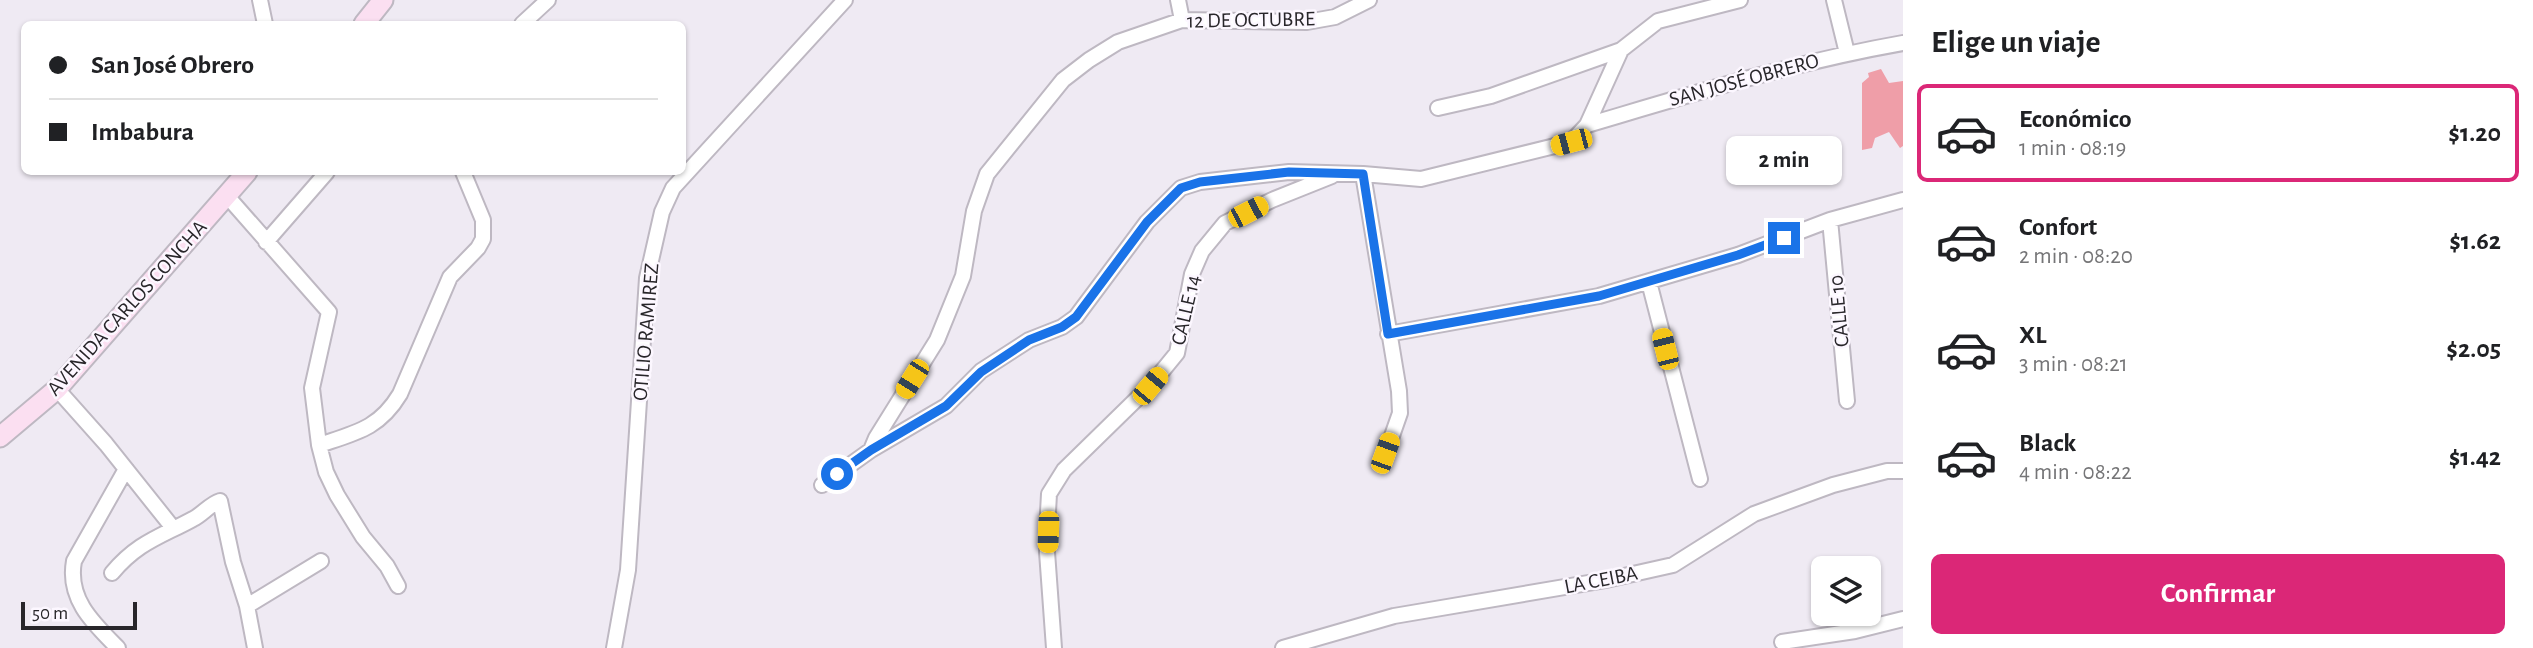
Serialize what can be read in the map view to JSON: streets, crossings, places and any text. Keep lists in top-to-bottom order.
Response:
{
  "streets": {
    "street": [
      "12 DE OCTUBRE",
      "SAN JOSÉ OBRERO",
      "AVENIDA CARLOS CONCHA",
      "CALLE 14",
      "CALLE 10",
      "OTILIO RAMIREZ",
      "LA CEIBA"
    ]
  },
  "crossings": [
    ["12 DE OCTUBRE", "SAN JOSÉ OBRERO"],
    ["SAN JOSÉ OBRERO", "CALLE 14"]
  ],
  "scale_bar": "50 m",
  "page": {
    "heading": "Elige un viaje",
    "banner": ["San José Obrero", "Imbabura"],
    "list": [
      {
        "name": "Económico",
        "note": "1 min · 08:19",
        "value": "$1.20"
      },
      {
        "name": "Confort",
        "note": "2 min · 08:20",
        "value": "$1.62"
      },
      {
        "name": "XL",
        "note": "3 min · 08:21",
        "value": "$2.05"
      },
      {
        "name": "Black",
        "note": "4 min · 08:22",
        "value": "$1.42"
      }
    ],
    "bubble": "2 min",
    "buttons": "Confirmar",
    "scale": "50 m"
  }
}
